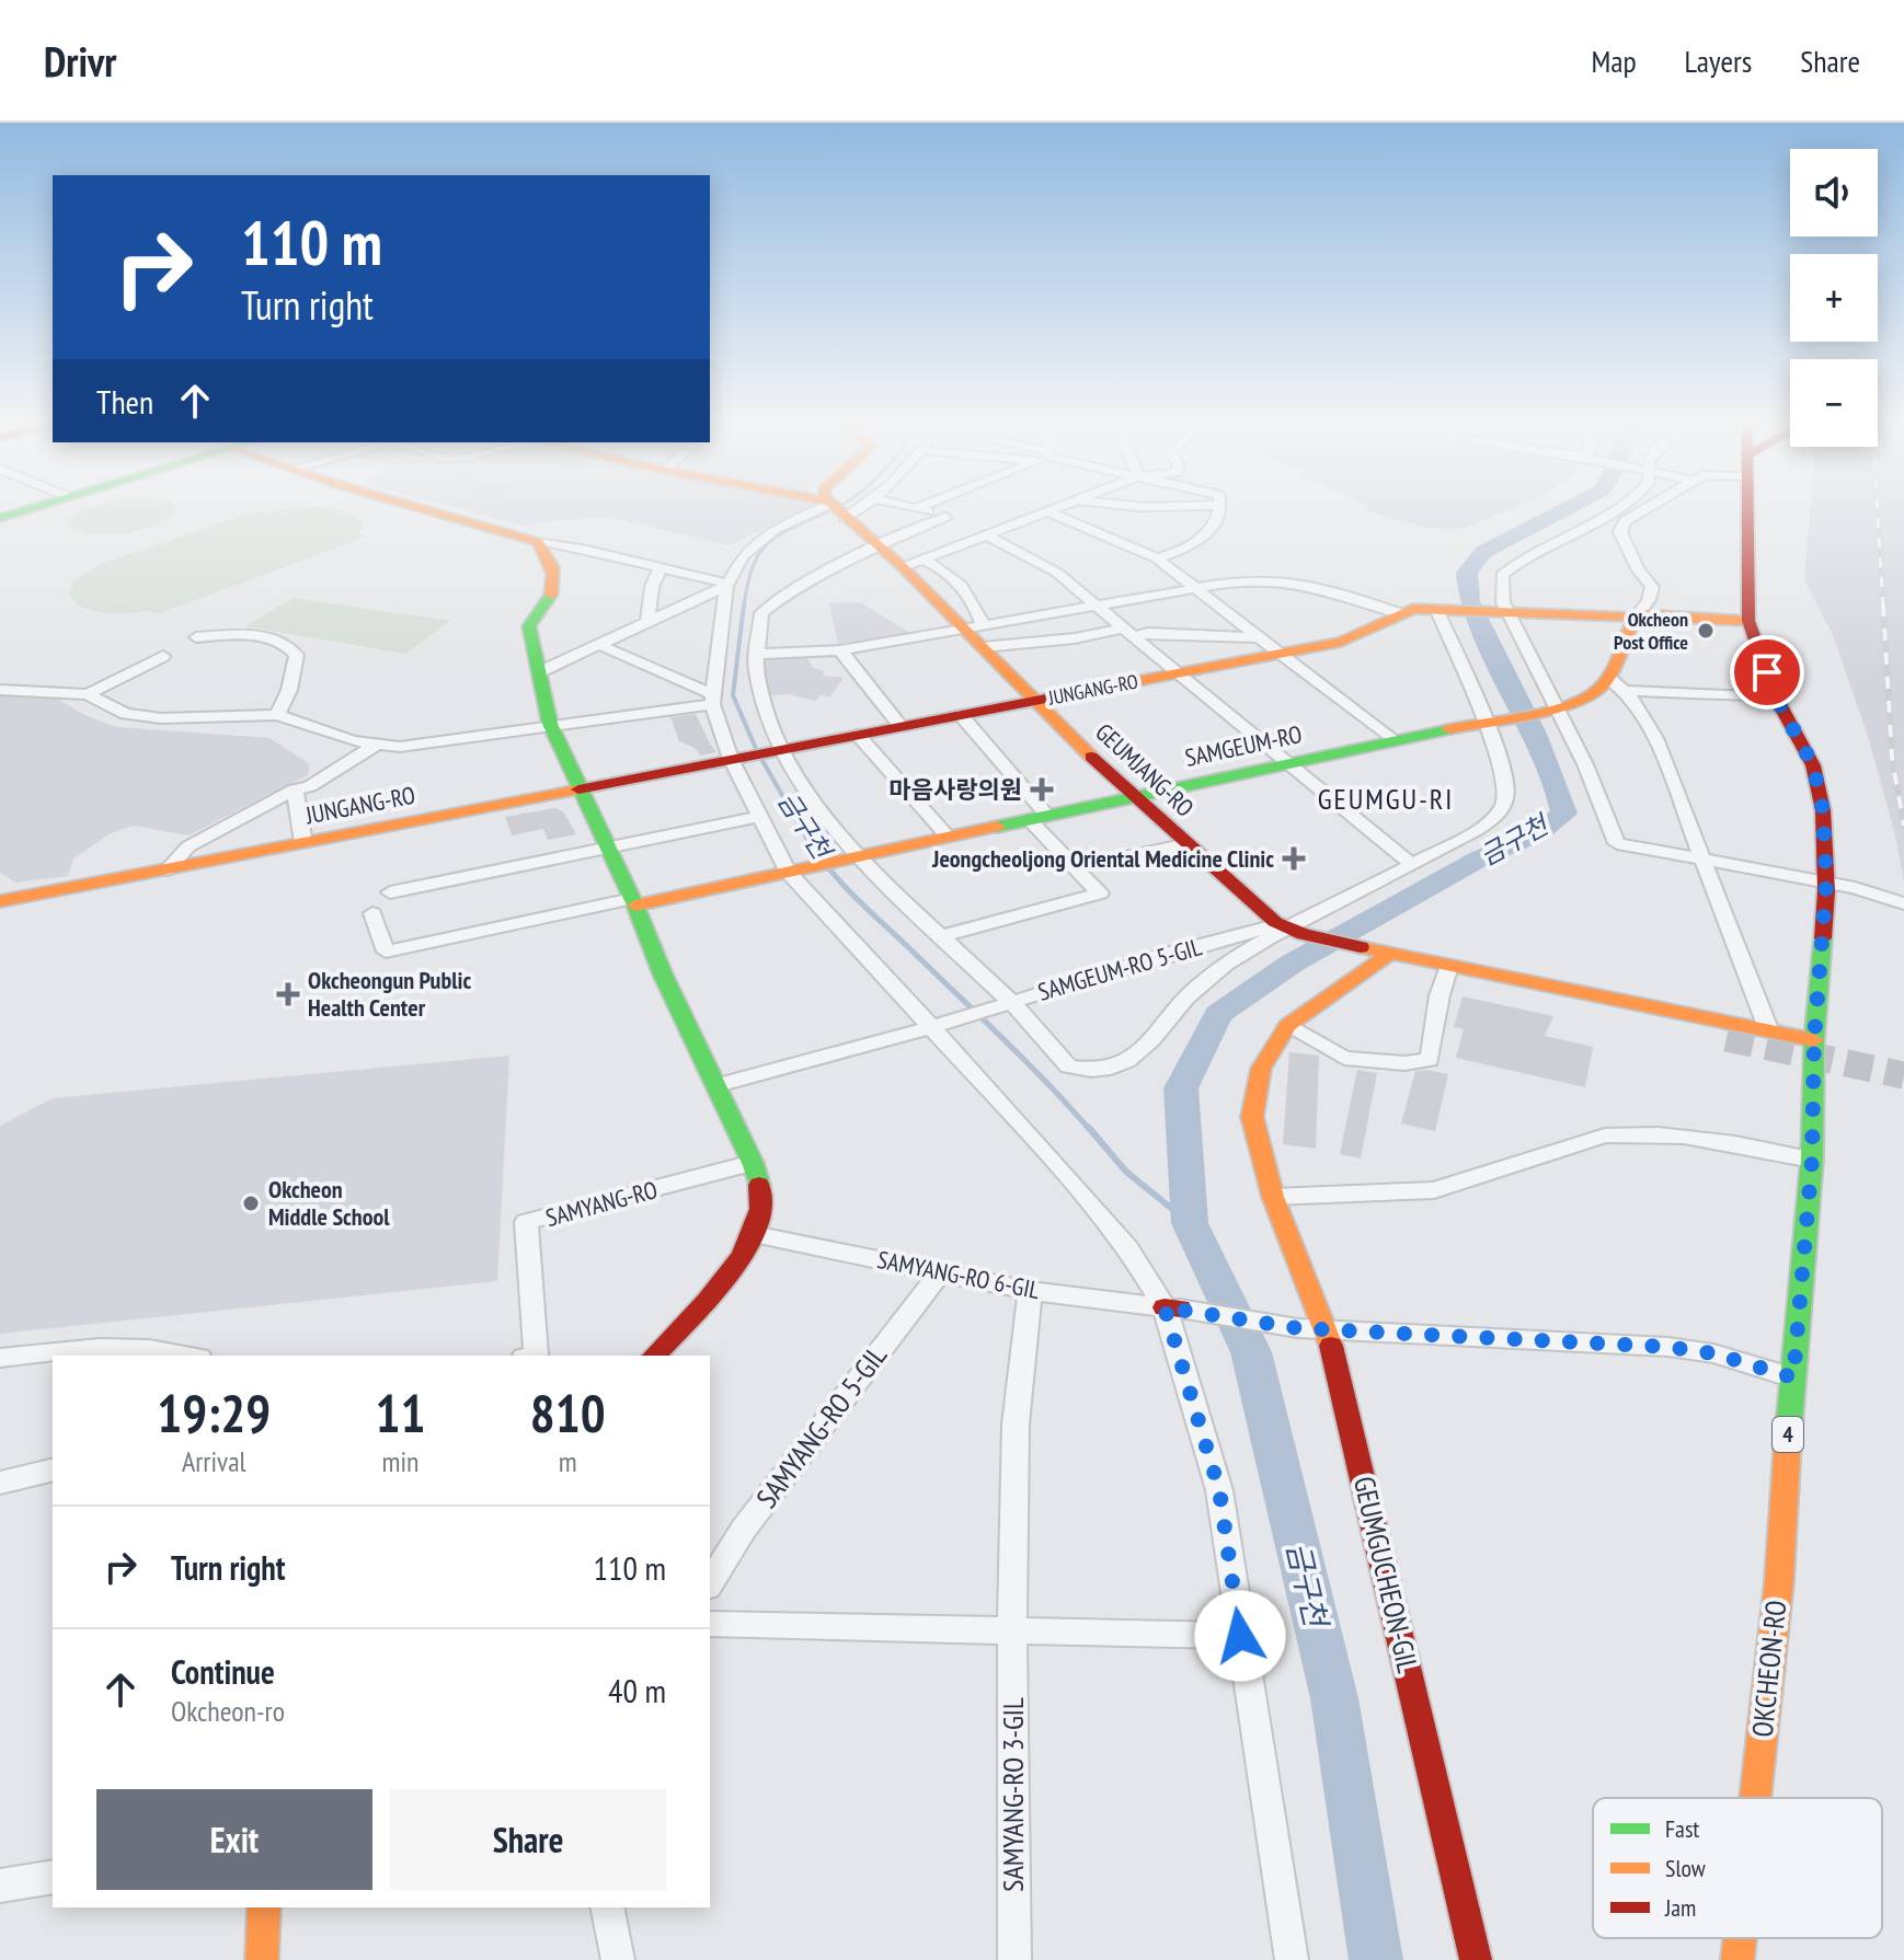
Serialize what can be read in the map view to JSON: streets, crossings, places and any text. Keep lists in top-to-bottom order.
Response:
{
  "streets": {
    "main road": [
      "JUNGANG-RO",
      "SAMGEUM-RO",
      "GEUMJANG-RO",
      "4",
      "GEUMGUCHEON-GIL",
      "OKCHEON-RO"
    ],
    "street": [
      "SAMGEUM-RO 5-GIL",
      "SAMYANG-RO",
      "SAMYANG-RO 6-GIL",
      "SAMYANG-RO 5-GIL",
      "SAMYANG-RO 3-GIL"
    ]
  },
  "crossings": [
    ["JUNGANG-RO", "GEUMJANG-RO"],
    ["SAMGEUM-RO", "GEUMJANG-RO"],
    ["SAMGEUM-RO", "SAMGEUM-RO 5-GIL"],
    ["GEUMJANG-RO", "SAMGEUM-RO 5-GIL"],
    ["SAMYANG-RO 6-GIL", "SAMYANG-RO 5-GIL"],
    ["SAMYANG-RO 6-GIL", "GEUMGUCHEON-GIL"]
  ],
  "districts": ["GEUMGU-RI"],
  "water": ["금구천"],
  "places": {
    "other": ["Okcheon Post Office", "Okcheon Middle School"],
    "health": ["마음사랑의원", "Jeongcheoljong Oriental Medicine Clinic", "Okcheongun Public Health Center"]
  },
  "legend": ["Fast", "Slow", "Jam"],
  "page": {
    "header": "Drivr",
    "nav": ["Map", "Layers", "Share"],
    "map_buttons": ["+", "−"],
    "turn": ["110 m", "Turn right"],
    "then": "Then",
    "eta": [
      "19:29",
      "Arrival",
      "11",
      "min",
      "810",
      "m"
    ],
    "list": [
      {
        "name": "Turn right",
        "value": "110 m"
      },
      {
        "name": "Continue",
        "note": "Okcheon-ro",
        "value": "40 m"
      }
    ],
    "buttons": ["Exit", "Share"]
  }
}
